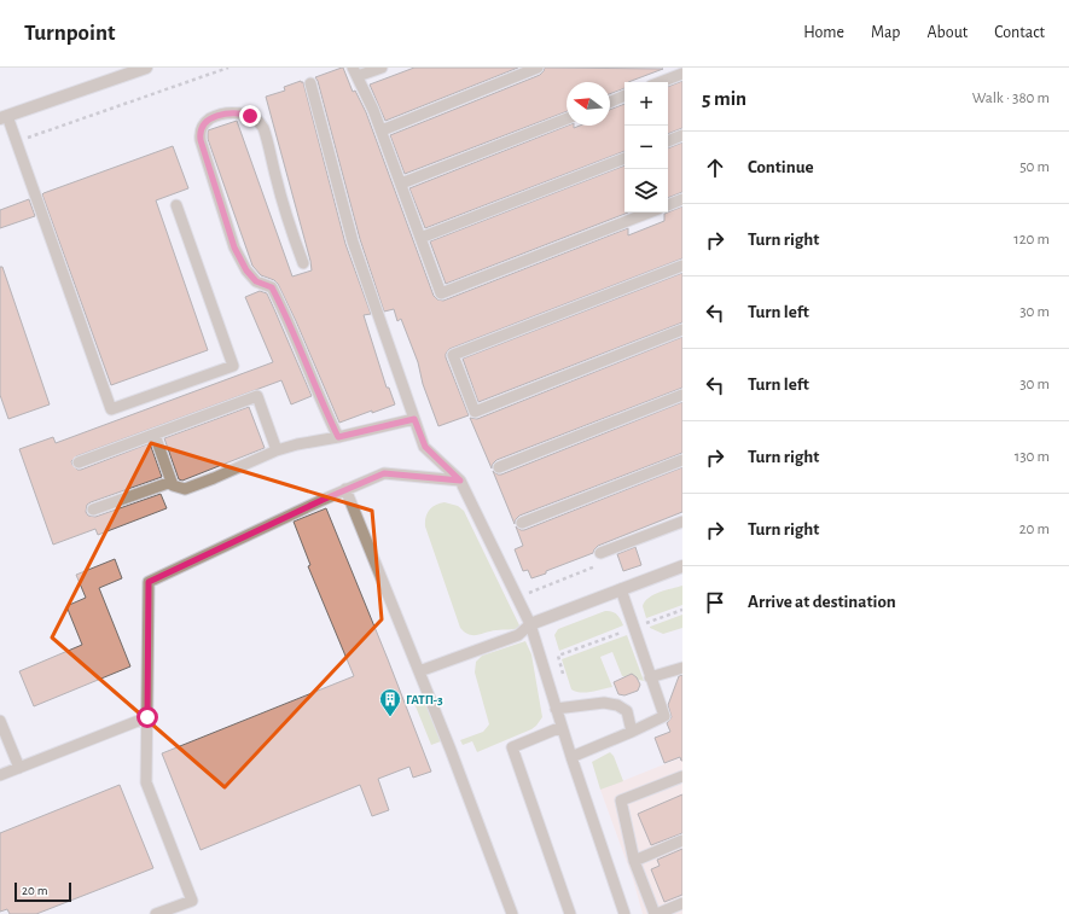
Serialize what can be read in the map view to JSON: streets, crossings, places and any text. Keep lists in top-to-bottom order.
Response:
{
  "places": {
    "building": ["ГАТП-3"]
  },
  "scale_bar": "20 m",
  "north": "left",
  "page": {
    "header": "Turnpoint",
    "nav": [
      "Home",
      "Map",
      "About",
      "Contact"
    ],
    "heading": ["5 min", "Walk · 380 m"],
    "map_buttons": ["+", "−"],
    "list": [
      ["Continue", "50 m"],
      ["Turn right", "120 m"],
      ["Turn left", "30 m"],
      ["Turn left", "30 m"],
      ["Turn right", "130 m"],
      ["Turn right", "20 m"],
      "Arrive at destination"
    ],
    "scale": "20 m"
  }
}
